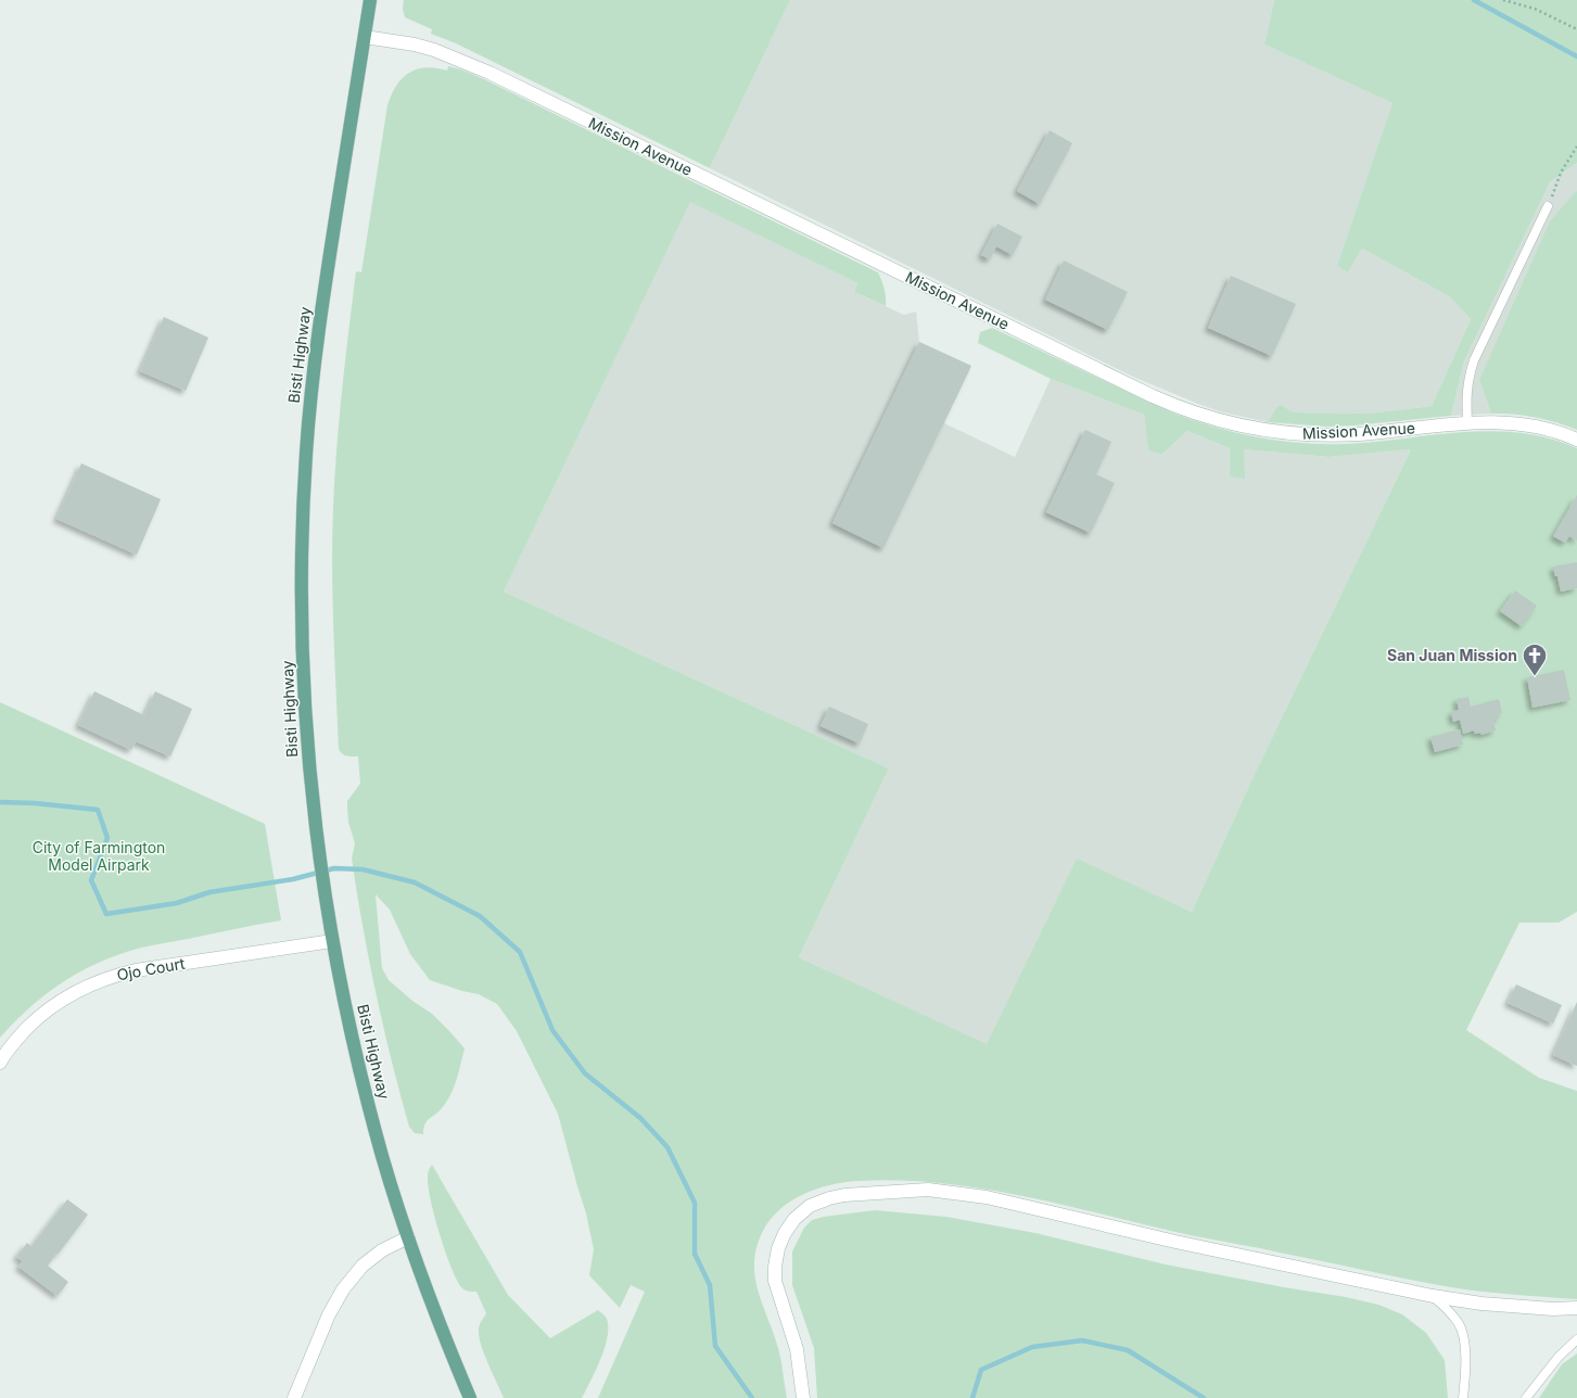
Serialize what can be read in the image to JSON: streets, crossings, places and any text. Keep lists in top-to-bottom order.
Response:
{
  "streets": {
    "main road": ["Bisti Highway"],
    "street": ["Mission Avenue", "Ojo Court"]
  },
  "crossings": [
    ["Mission Avenue", "Bisti Highway"],
    ["Bisti Highway", "Ojo Court"]
  ],
  "parks": ["City of Farmington Model Airpark"],
  "places": {
    "church": ["San Juan Mission"]
  }
}
